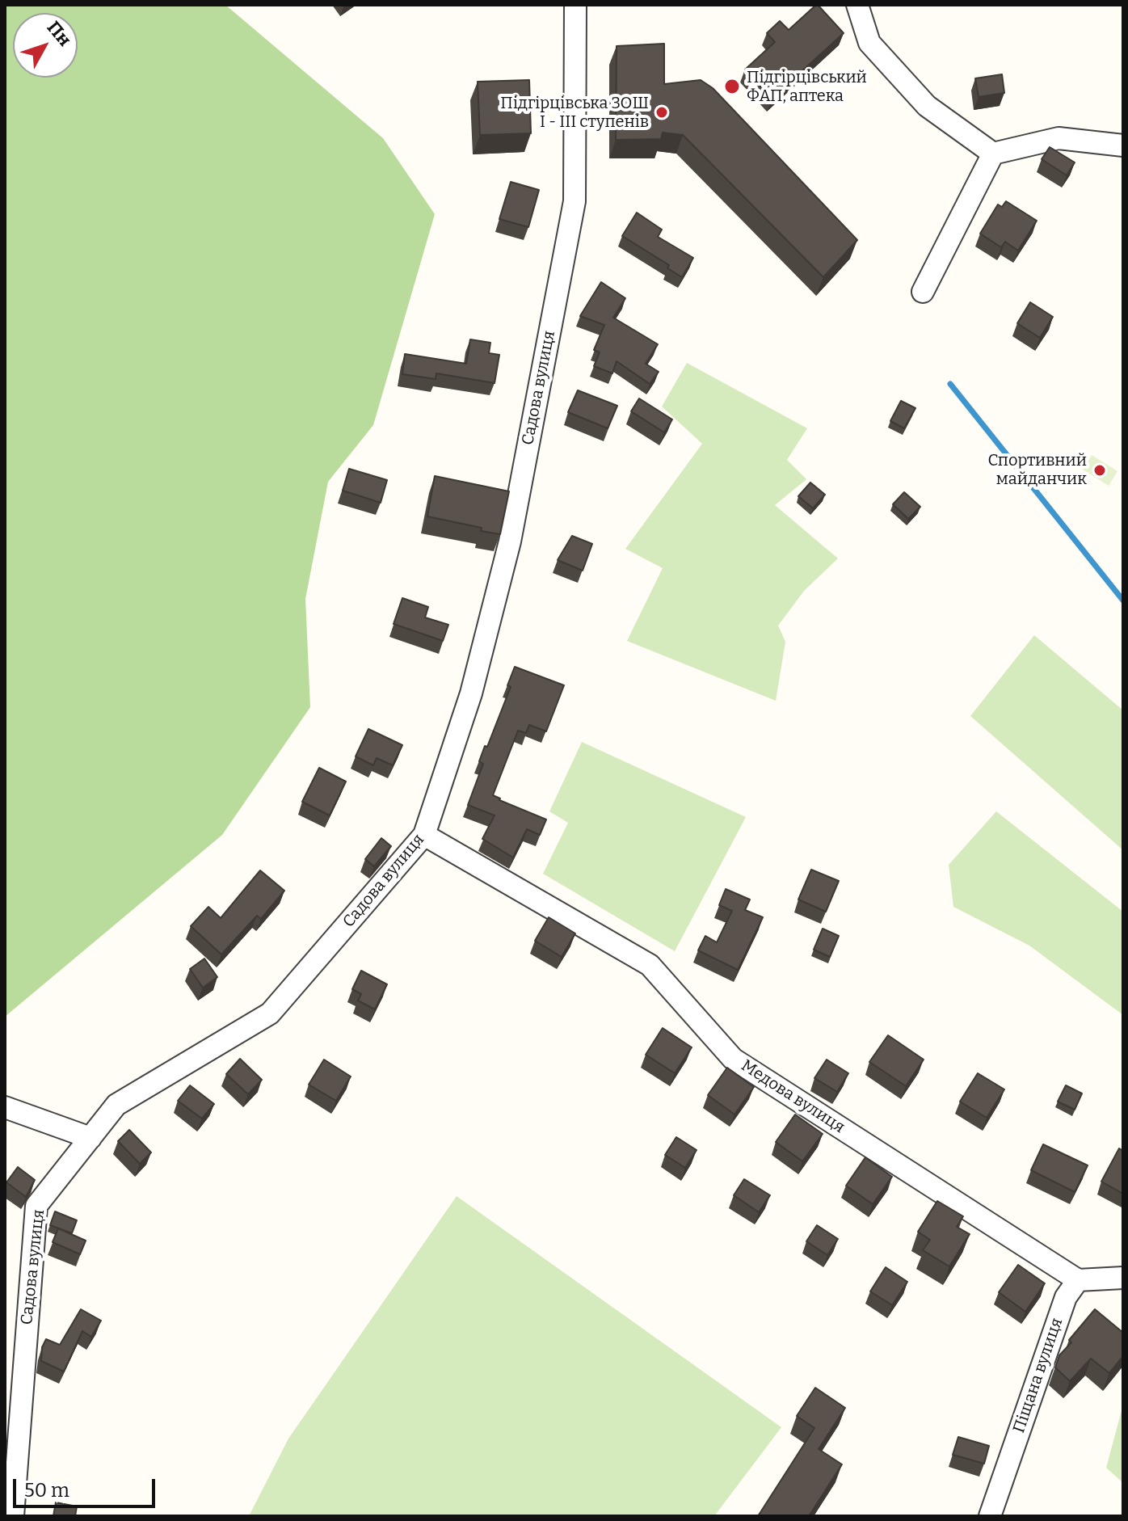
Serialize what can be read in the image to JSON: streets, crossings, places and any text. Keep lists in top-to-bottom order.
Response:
{
  "streets": {
    "street": ["Садова вулиця", "Медова вулиця", "Піщана вулиця"]
  },
  "crossings": [
    ["Садова вулиця", "Медова вулиця"],
    ["Медова вулиця", "Піщана вулиця"]
  ],
  "places": ["Підгірцівський ФАП, аптека", "Підгірцівська ЗОШ І - ІІІ ступенів", "Спортивний майданчик"],
  "scale_bar": "50 m",
  "north": "top right"
}
